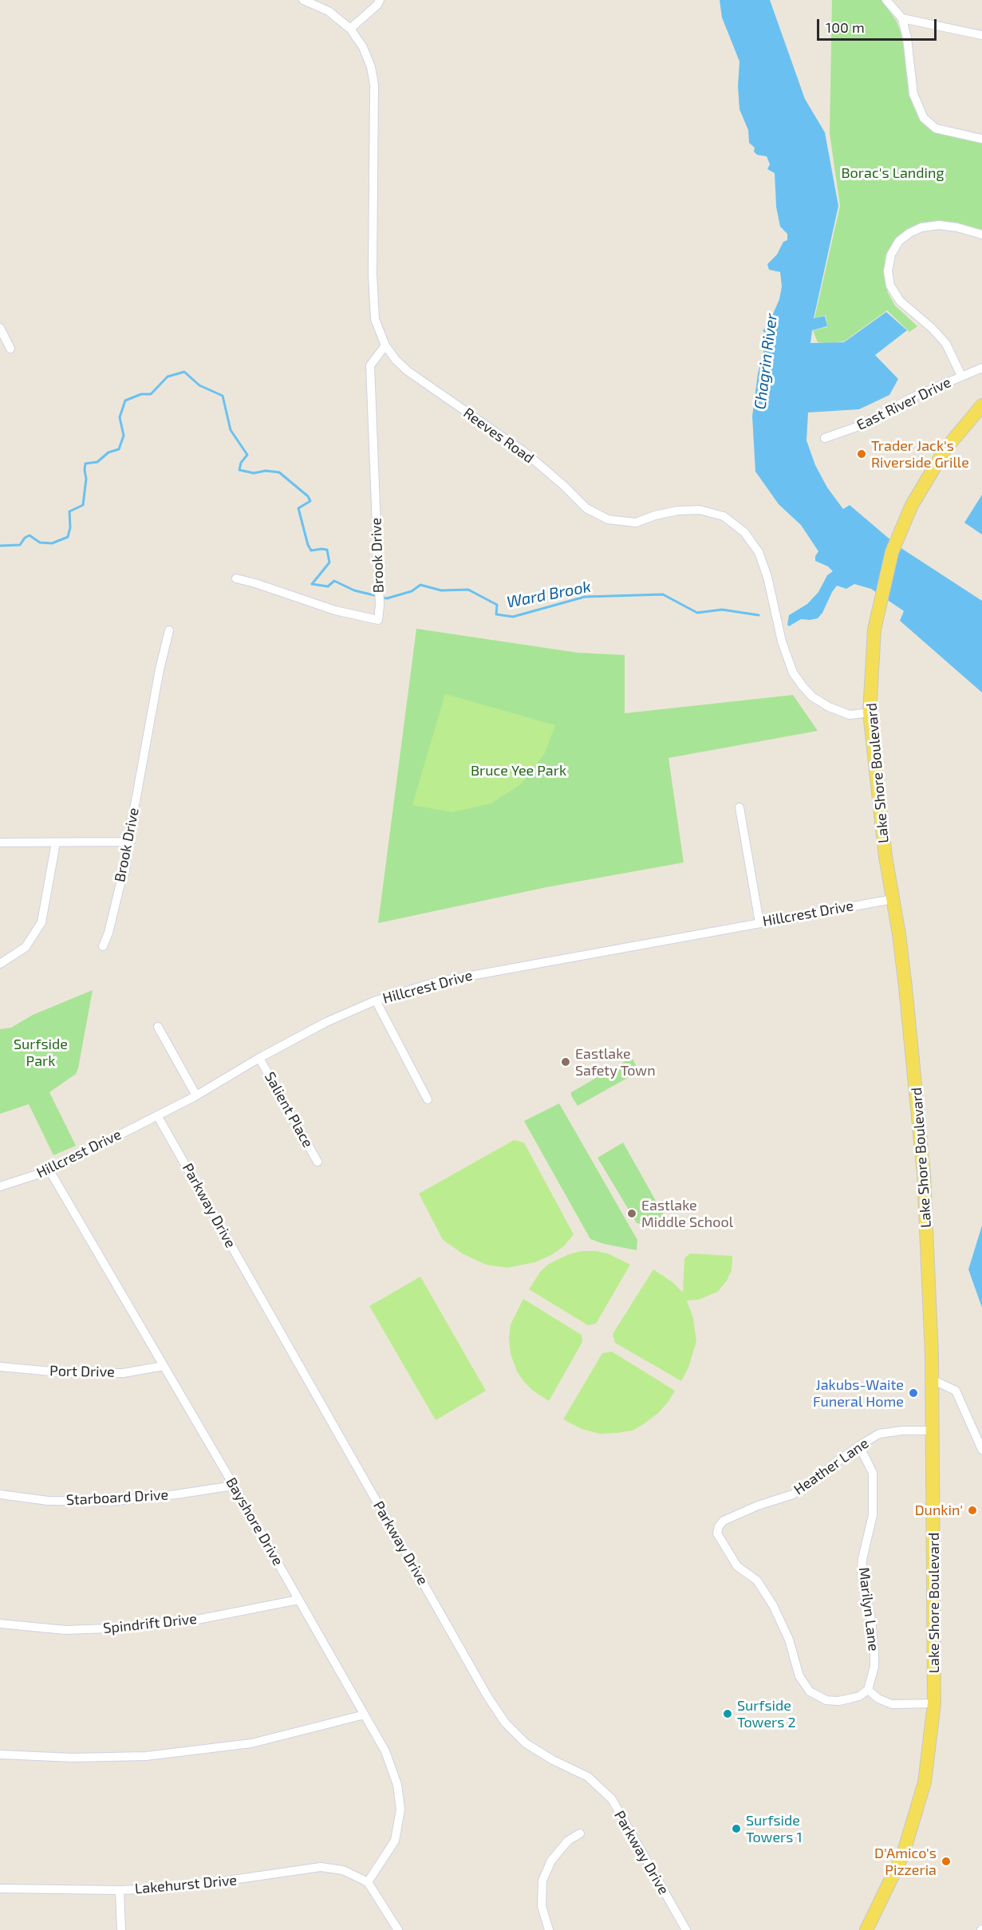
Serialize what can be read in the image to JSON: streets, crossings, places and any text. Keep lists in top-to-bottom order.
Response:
{
  "streets": {
    "main road": ["Lake Shore Boulevard"],
    "street": [
      "East River Drive",
      "Reeves Road",
      "Brook Drive",
      "Hillcrest Drive",
      "Salient Place",
      "Parkway Drive",
      "Port Drive",
      "Heather Lane",
      "Starboard Drive",
      "Bayshore Drive",
      "Marilyn Lane",
      "Spindrift Drive",
      "Lakehurst Drive"
    ]
  },
  "crossings": [
    ["Reeves Road", "Brook Drive"],
    ["Reeves Road", "Lake Shore Boulevard"],
    ["Lake Shore Boulevard", "Hillcrest Drive"],
    ["Lake Shore Boulevard", "Heather Lane"],
    ["Hillcrest Drive", "Salient Place"],
    ["Hillcrest Drive", "Parkway Drive"],
    ["Hillcrest Drive", "Bayshore Drive"],
    ["Port Drive", "Bayshore Drive"],
    ["Heather Lane", "Marilyn Lane"],
    ["Starboard Drive", "Bayshore Drive"],
    ["Bayshore Drive", "Spindrift Drive"],
    ["Bayshore Drive", "Lakehurst Drive"]
  ],
  "water": ["Chagrin River", "Ward Brook"],
  "parks": ["Borac's Landing", "Bruce Yee Park", "Surfside Park"],
  "places": [
    "Trader Jack's Riverside Grille",
    "Eastlake Safety Town",
    "Eastlake Middle School",
    "Jakubs-Waite Funeral Home",
    "Dunkin'",
    "Surfside Towers 2",
    "Surfside Towers 1",
    "D'Amico's Pizzeria"
  ],
  "scale_bar": "100 m"
}
